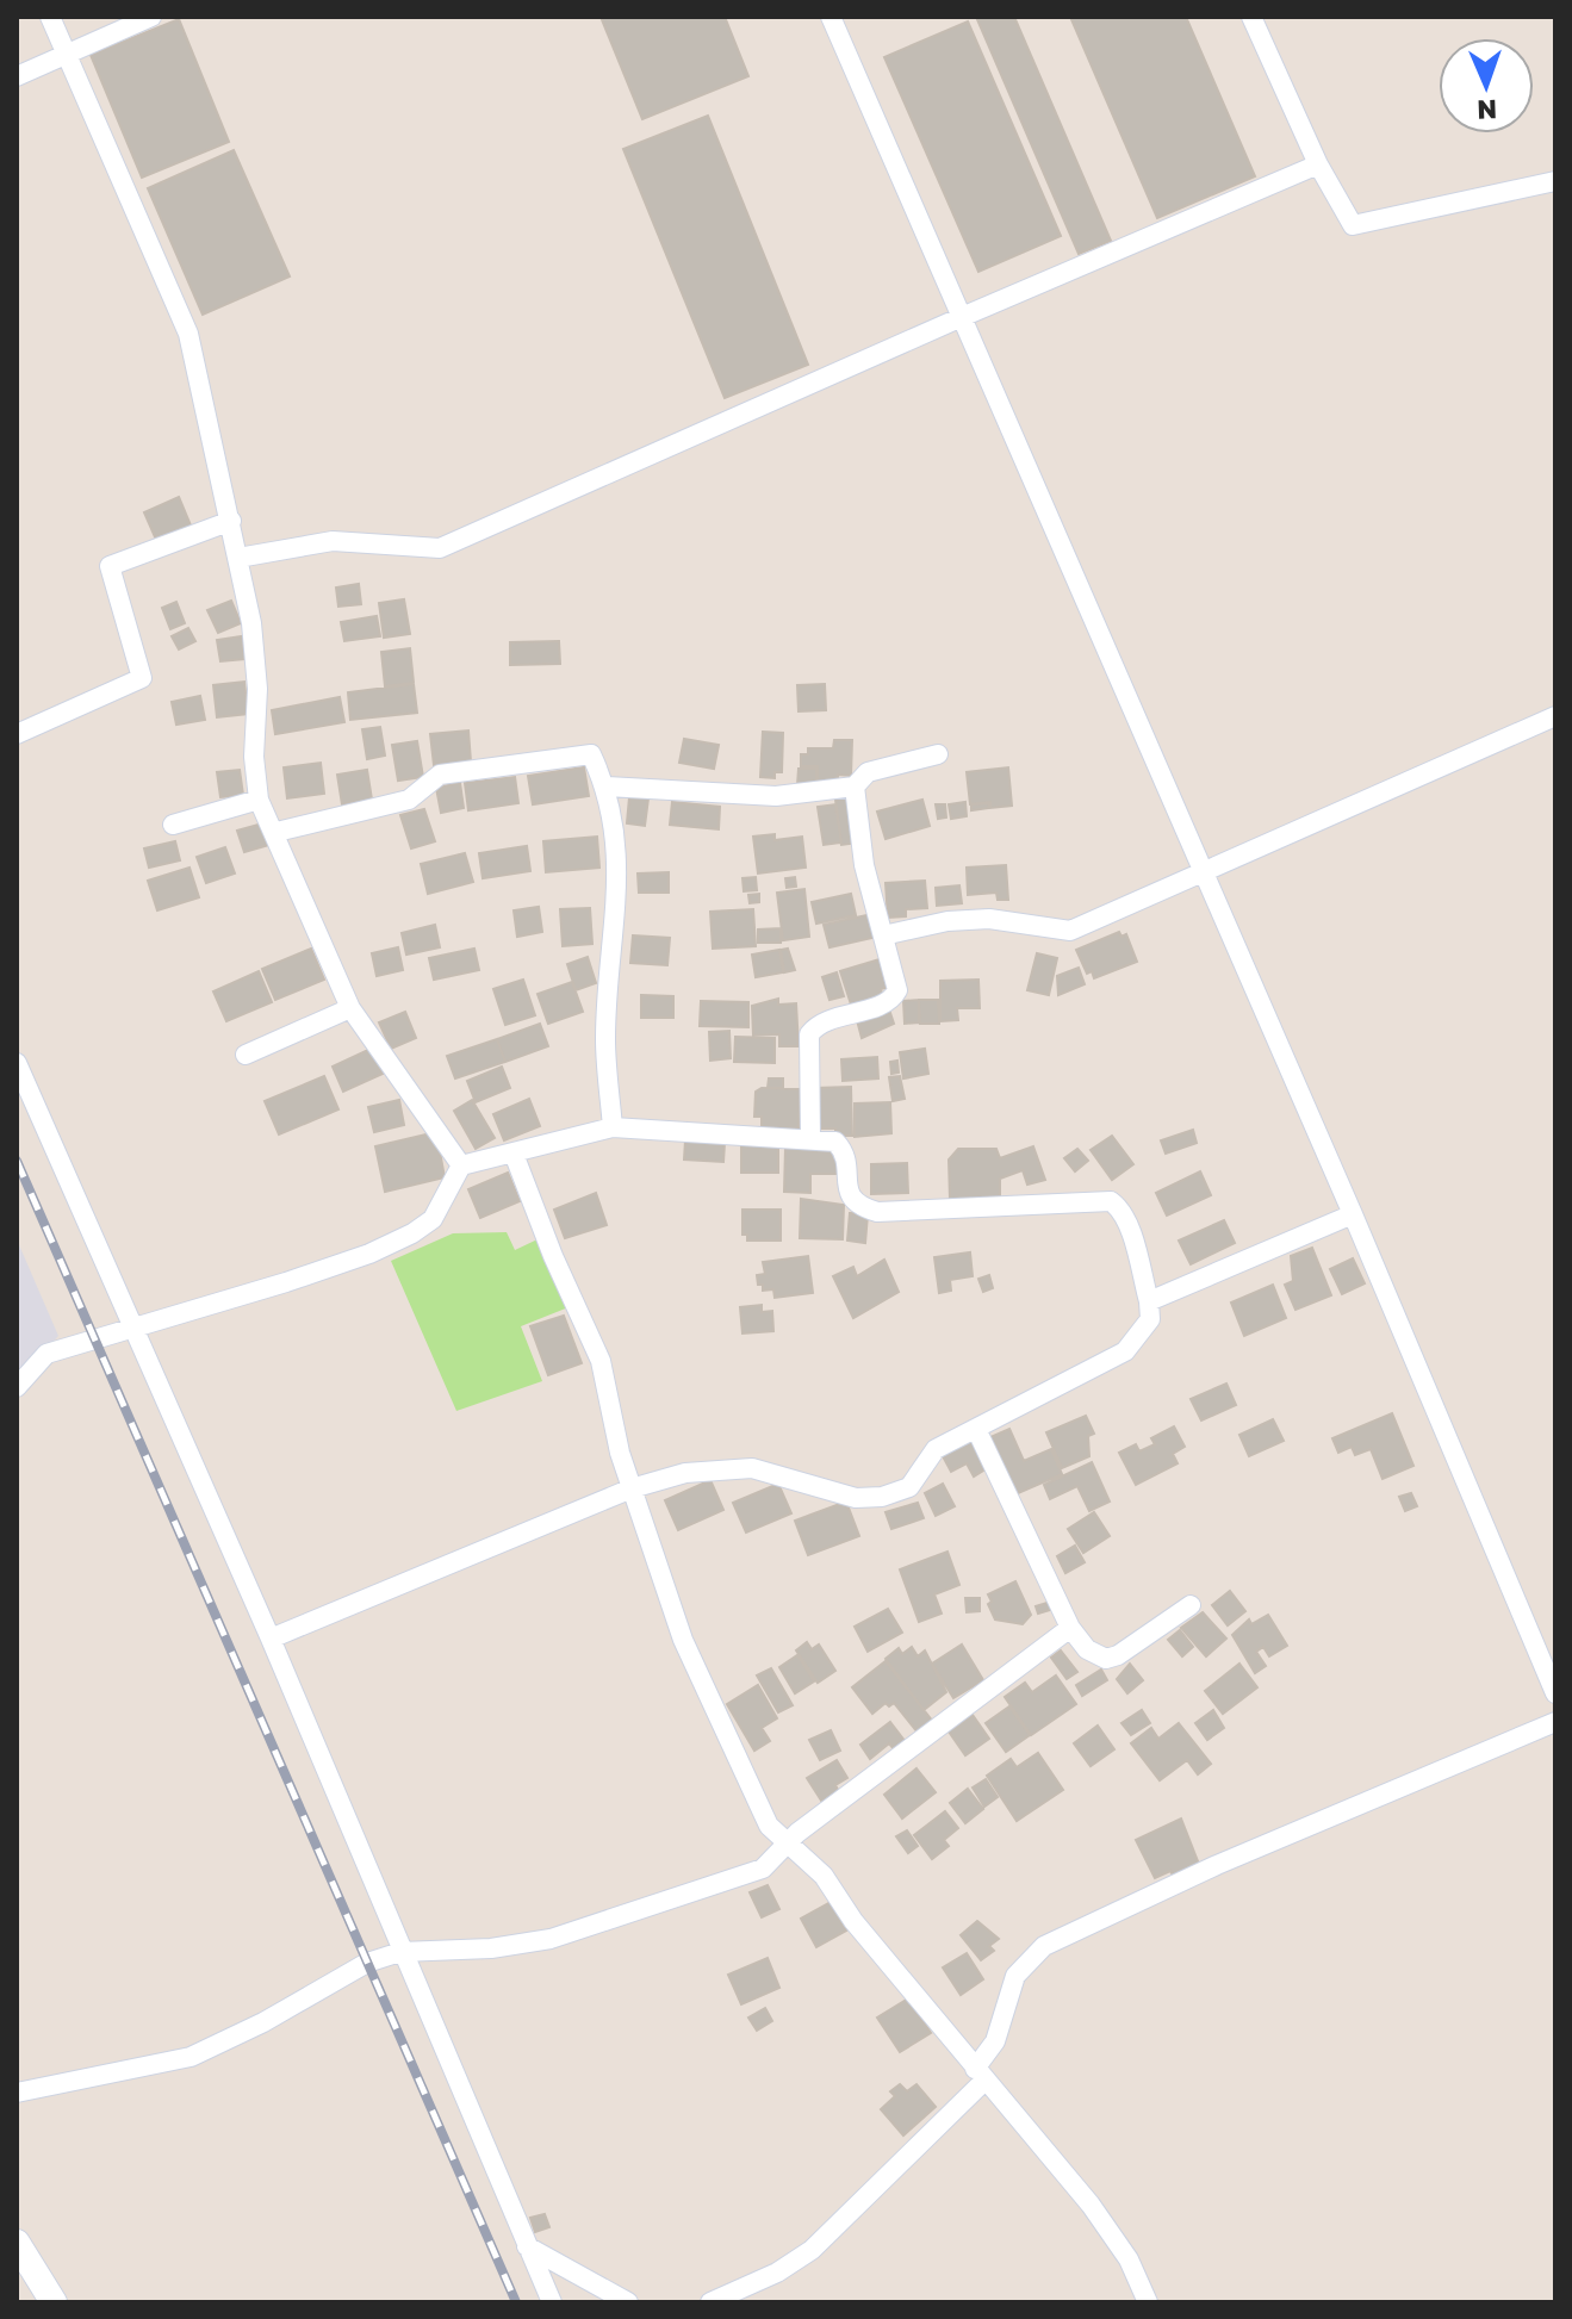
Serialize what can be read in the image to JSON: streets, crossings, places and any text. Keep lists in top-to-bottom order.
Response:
{
  "north": "bottom"
}
